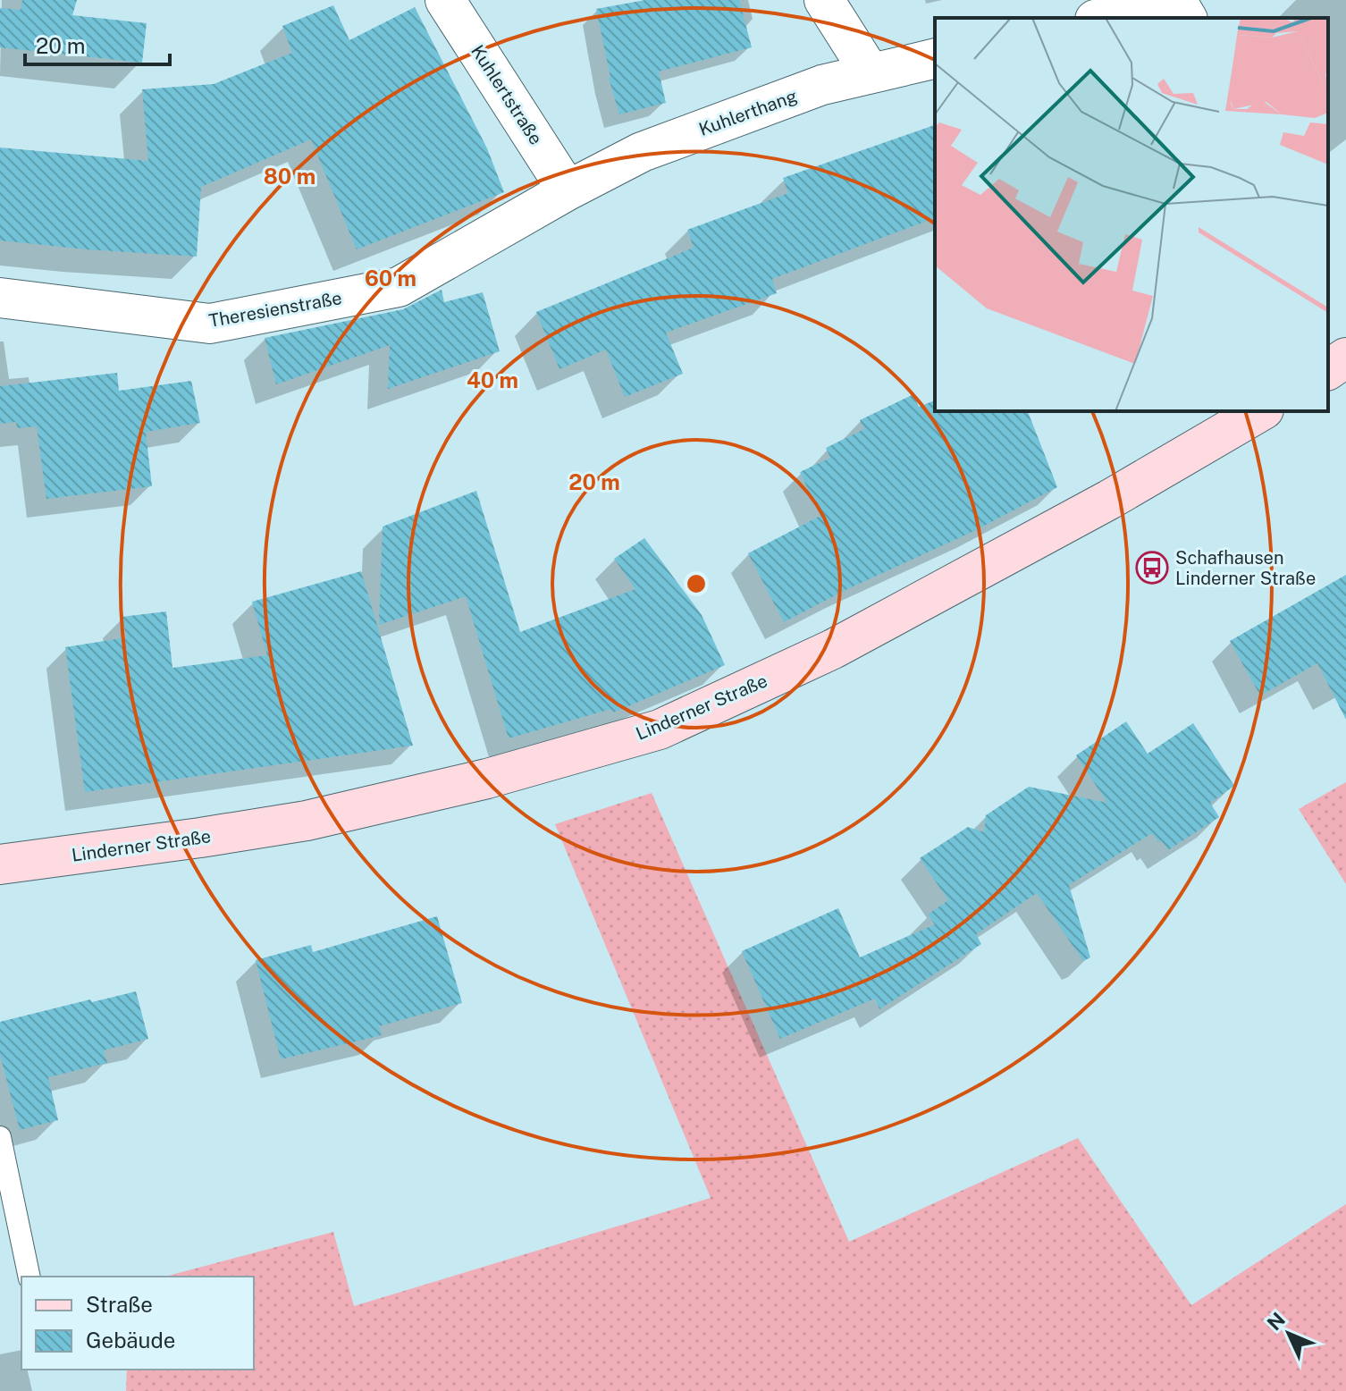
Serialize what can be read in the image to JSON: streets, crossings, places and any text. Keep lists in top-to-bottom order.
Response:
{
  "streets": {
    "main road": ["Linderner Straße"],
    "street": ["Kuhlertstraße", "Kuhlerthang", "Theresienstraße"]
  },
  "crossings": [
    ["Kuhlertstraße", "Kuhlerthang"],
    ["Kuhlertstraße", "Theresienstraße"],
    ["Kuhlerthang", "Theresienstraße"]
  ],
  "places": {
    "bus stop": ["Schafhausen Linderner Straße"]
  },
  "legend": ["Straße", "Gebäude"],
  "scale_bar": "20 m",
  "north": "top left",
  "rings": [
    "80 m",
    "60 m",
    "40 m",
    "20 m"
  ]
}
